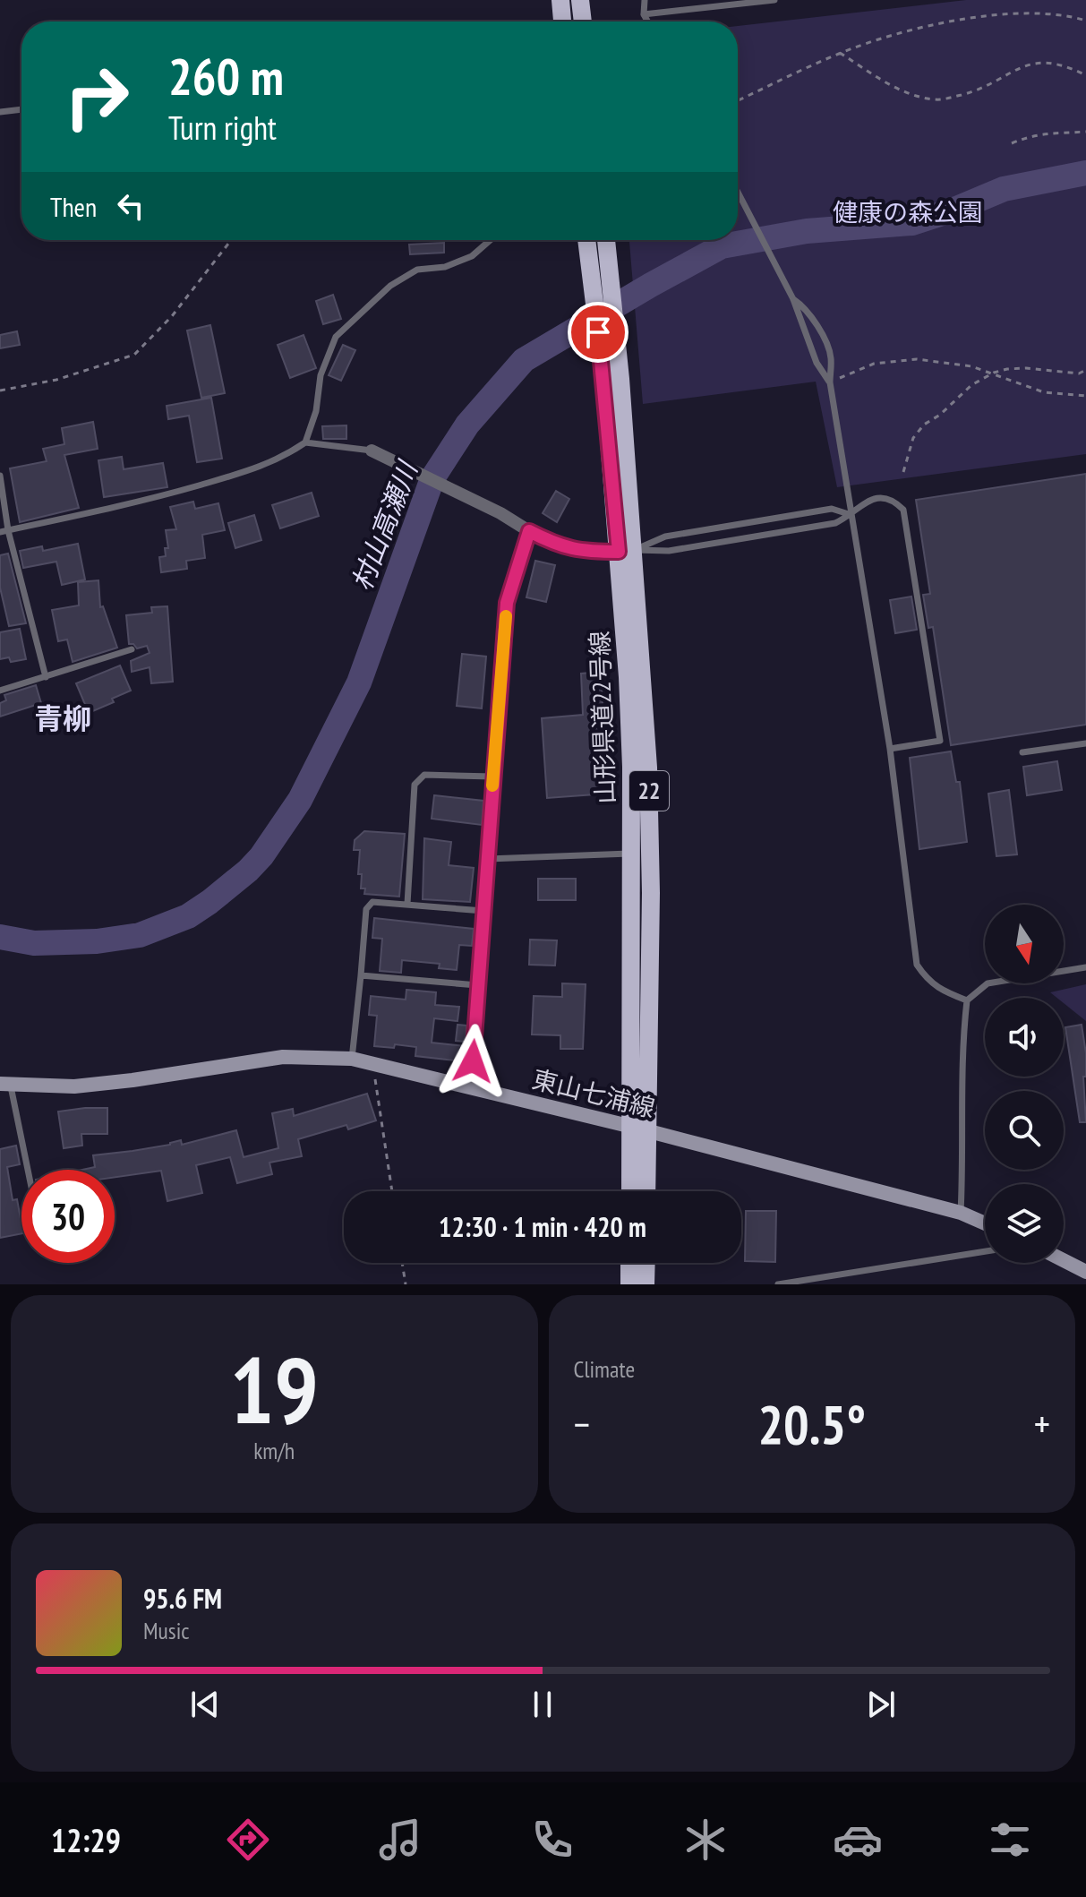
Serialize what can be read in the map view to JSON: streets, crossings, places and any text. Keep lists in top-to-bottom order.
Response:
{
  "streets": {
    "main road": ["山形県道22号線", "22", "東山七浦線"]
  },
  "crossings": [
    ["山形県道22号線", "東山七浦線"]
  ],
  "districts": ["青柳"],
  "water": ["村山高瀬川"],
  "parks": ["健康の森公園"],
  "north": "bottom",
  "page": {
    "turn": ["260 m", "Turn right"],
    "then": "Then",
    "limit": "30",
    "trip": "12:30 · 1 min · 420 m",
    "tile": [
      ["19", "km/h"],
      "Climate"
    ],
    "heat": ["−", "20.5°", "+"],
    "song": ["95.6 FM", "Music"],
    "tabs": "12:29"
  }
}
